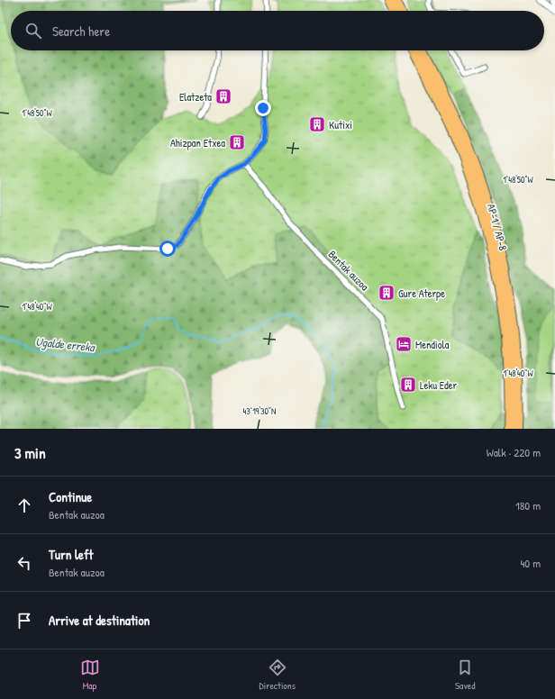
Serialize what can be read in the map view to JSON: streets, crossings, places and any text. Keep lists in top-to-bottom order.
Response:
{
  "streets": {
    "highway": ["AP-1 / AP-8"],
    "street": ["Bentak auzoa"]
  },
  "water": ["Ugalde erreka"],
  "places": {
    "building": [
      "Elatzeta",
      "Kutixi",
      "Ahizpan Etxea",
      "Gure Aterpe",
      "Leku Eder"
    ],
    "hotel": ["Mendiola"]
  },
  "page": {
    "search": "Search here",
    "heading": ["3 min", "Walk · 220 m"],
    "list": [
      ["Continue", "Bentak auzoa", "180 m"],
      ["Turn left", "Bentak auzoa", "40 m"],
      "Arrive at destination"
    ],
    "nav": ["Map", "Directions", "Saved"]
  },
  "coordinates": ["1°48'50\"W", "1°48'40\"W", "43°19'30\"N"]
}
